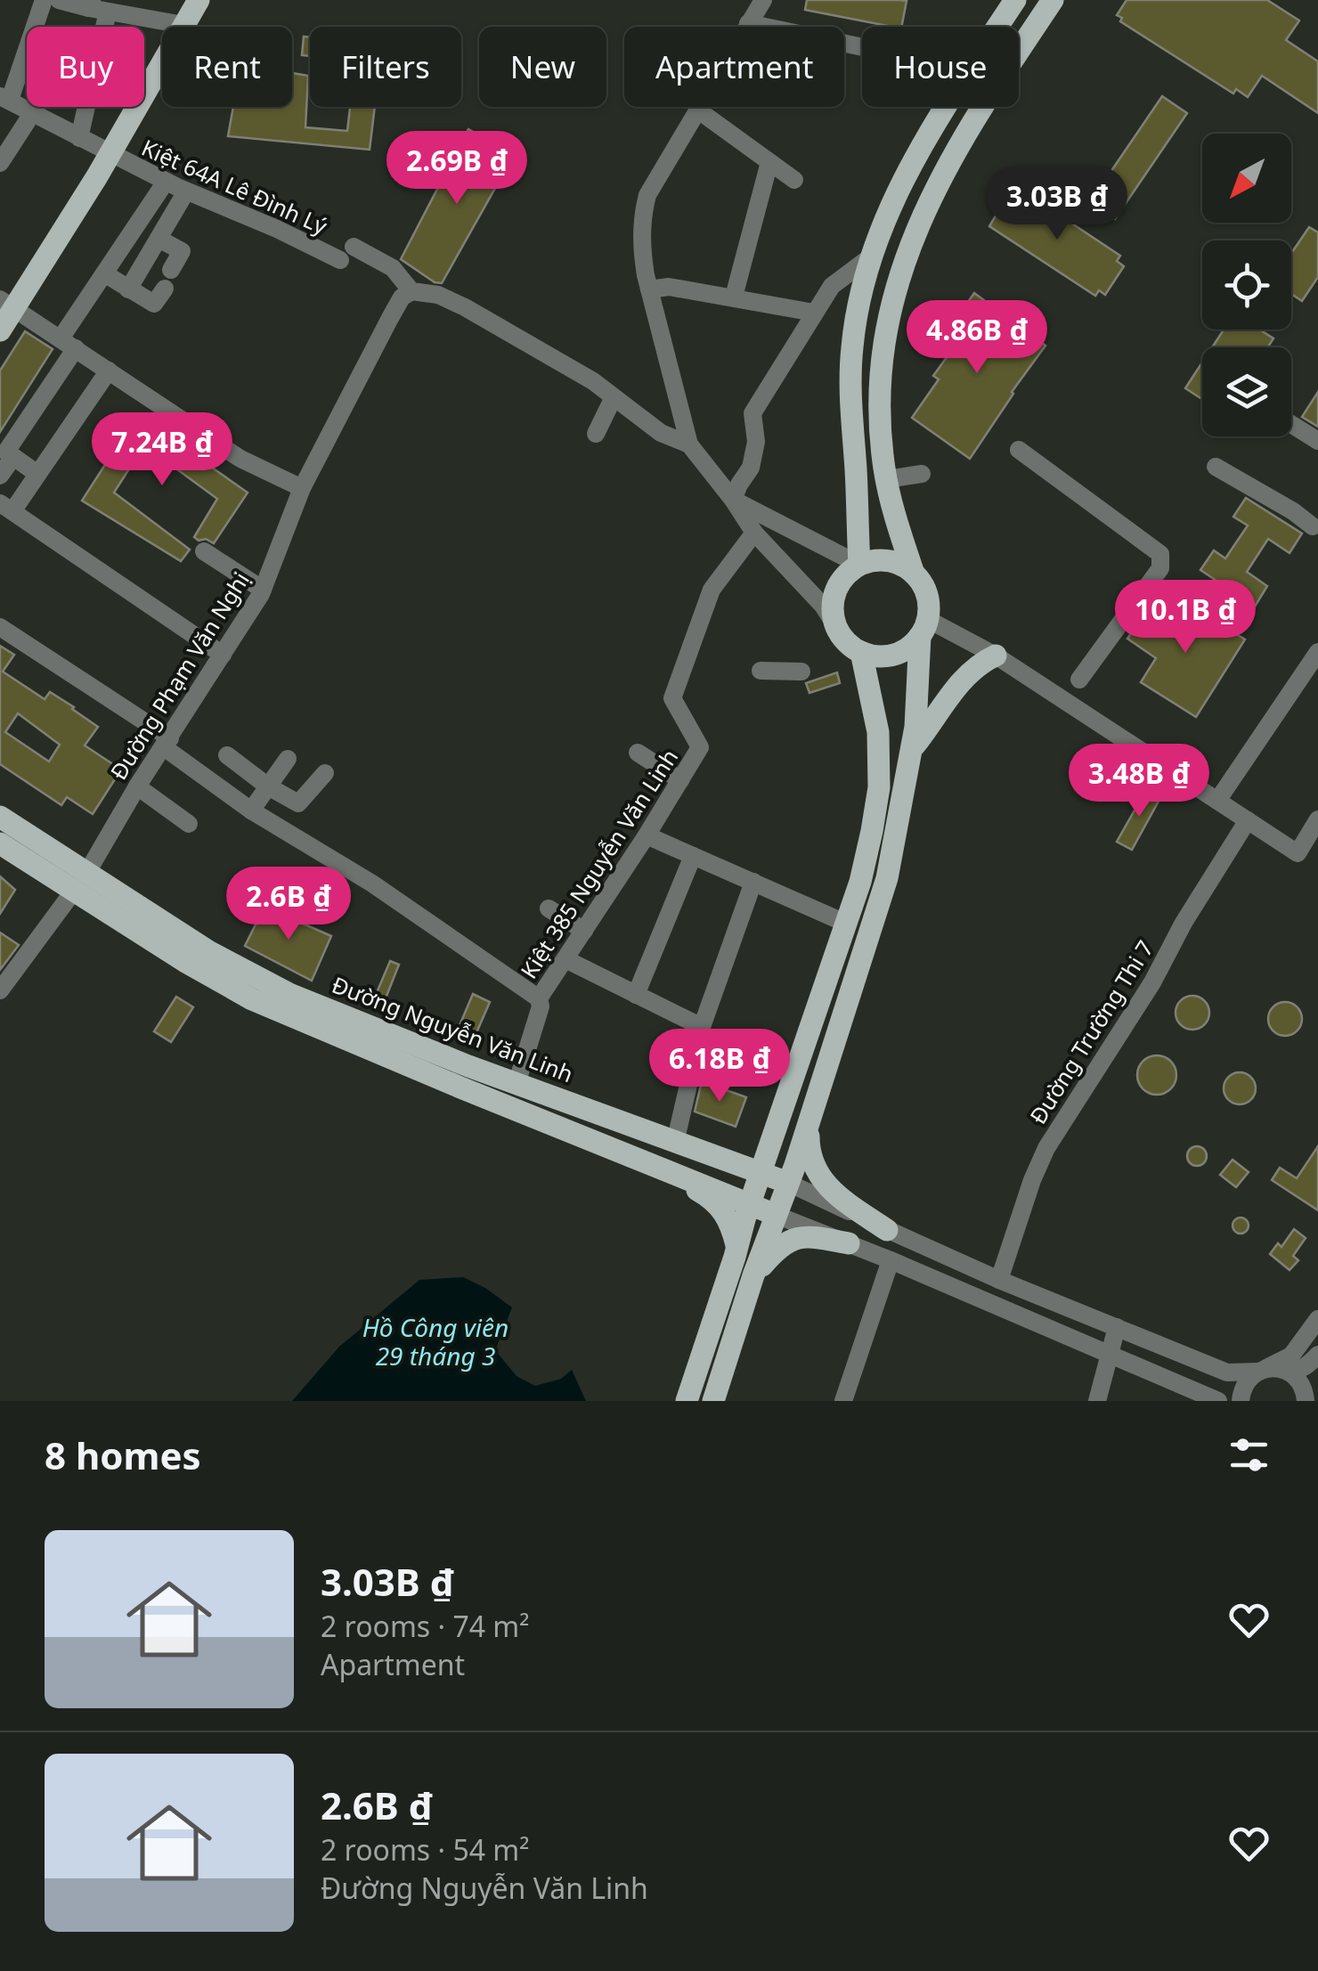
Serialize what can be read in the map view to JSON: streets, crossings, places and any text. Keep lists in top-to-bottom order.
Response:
{
  "streets": {
    "main road": ["Đường Nguyễn Văn Linh"],
    "street": [
      "Kiệt 64A Lê Đình Lý",
      "Đường Phạm Văn Nghị",
      "Kiệt 385 Nguyễn Văn Linh",
      "Đường Trường Thi 7"
    ]
  },
  "crossings": [
    ["Kiệt 64A Lê Đình Lý", "Đường Phạm Văn Nghị"],
    ["Đường Phạm Văn Nghị", "Đường Nguyễn Văn Linh"],
    ["Kiệt 385 Nguyễn Văn Linh", "Đường Nguyễn Văn Linh"],
    ["Đường Nguyễn Văn Linh", "Đường Trường Thi 7"]
  ],
  "water": ["Hồ Công viên 29 tháng 3"],
  "north": "bottom left",
  "page": {
    "chip": [
      "Buy",
      "Rent",
      "Filters",
      "New",
      "Apartment",
      "House"
    ],
    "price": [
      "2.69B ₫",
      "3.03B ₫",
      "4.86B ₫",
      "7.24B ₫",
      "10.1B ₫",
      "3.48B ₫",
      "2.6B ₫",
      "6.18B ₫"
    ],
    "heading": "8 homes",
    "list": [
      {
        "name": "3.03B ₫",
        "note": "2 rooms · 74 m² · Apartment"
      },
      {
        "name": "2.6B ₫",
        "note": "2 rooms · 54 m² · Đường Nguyễn Văn Linh"
      }
    ]
  }
}
